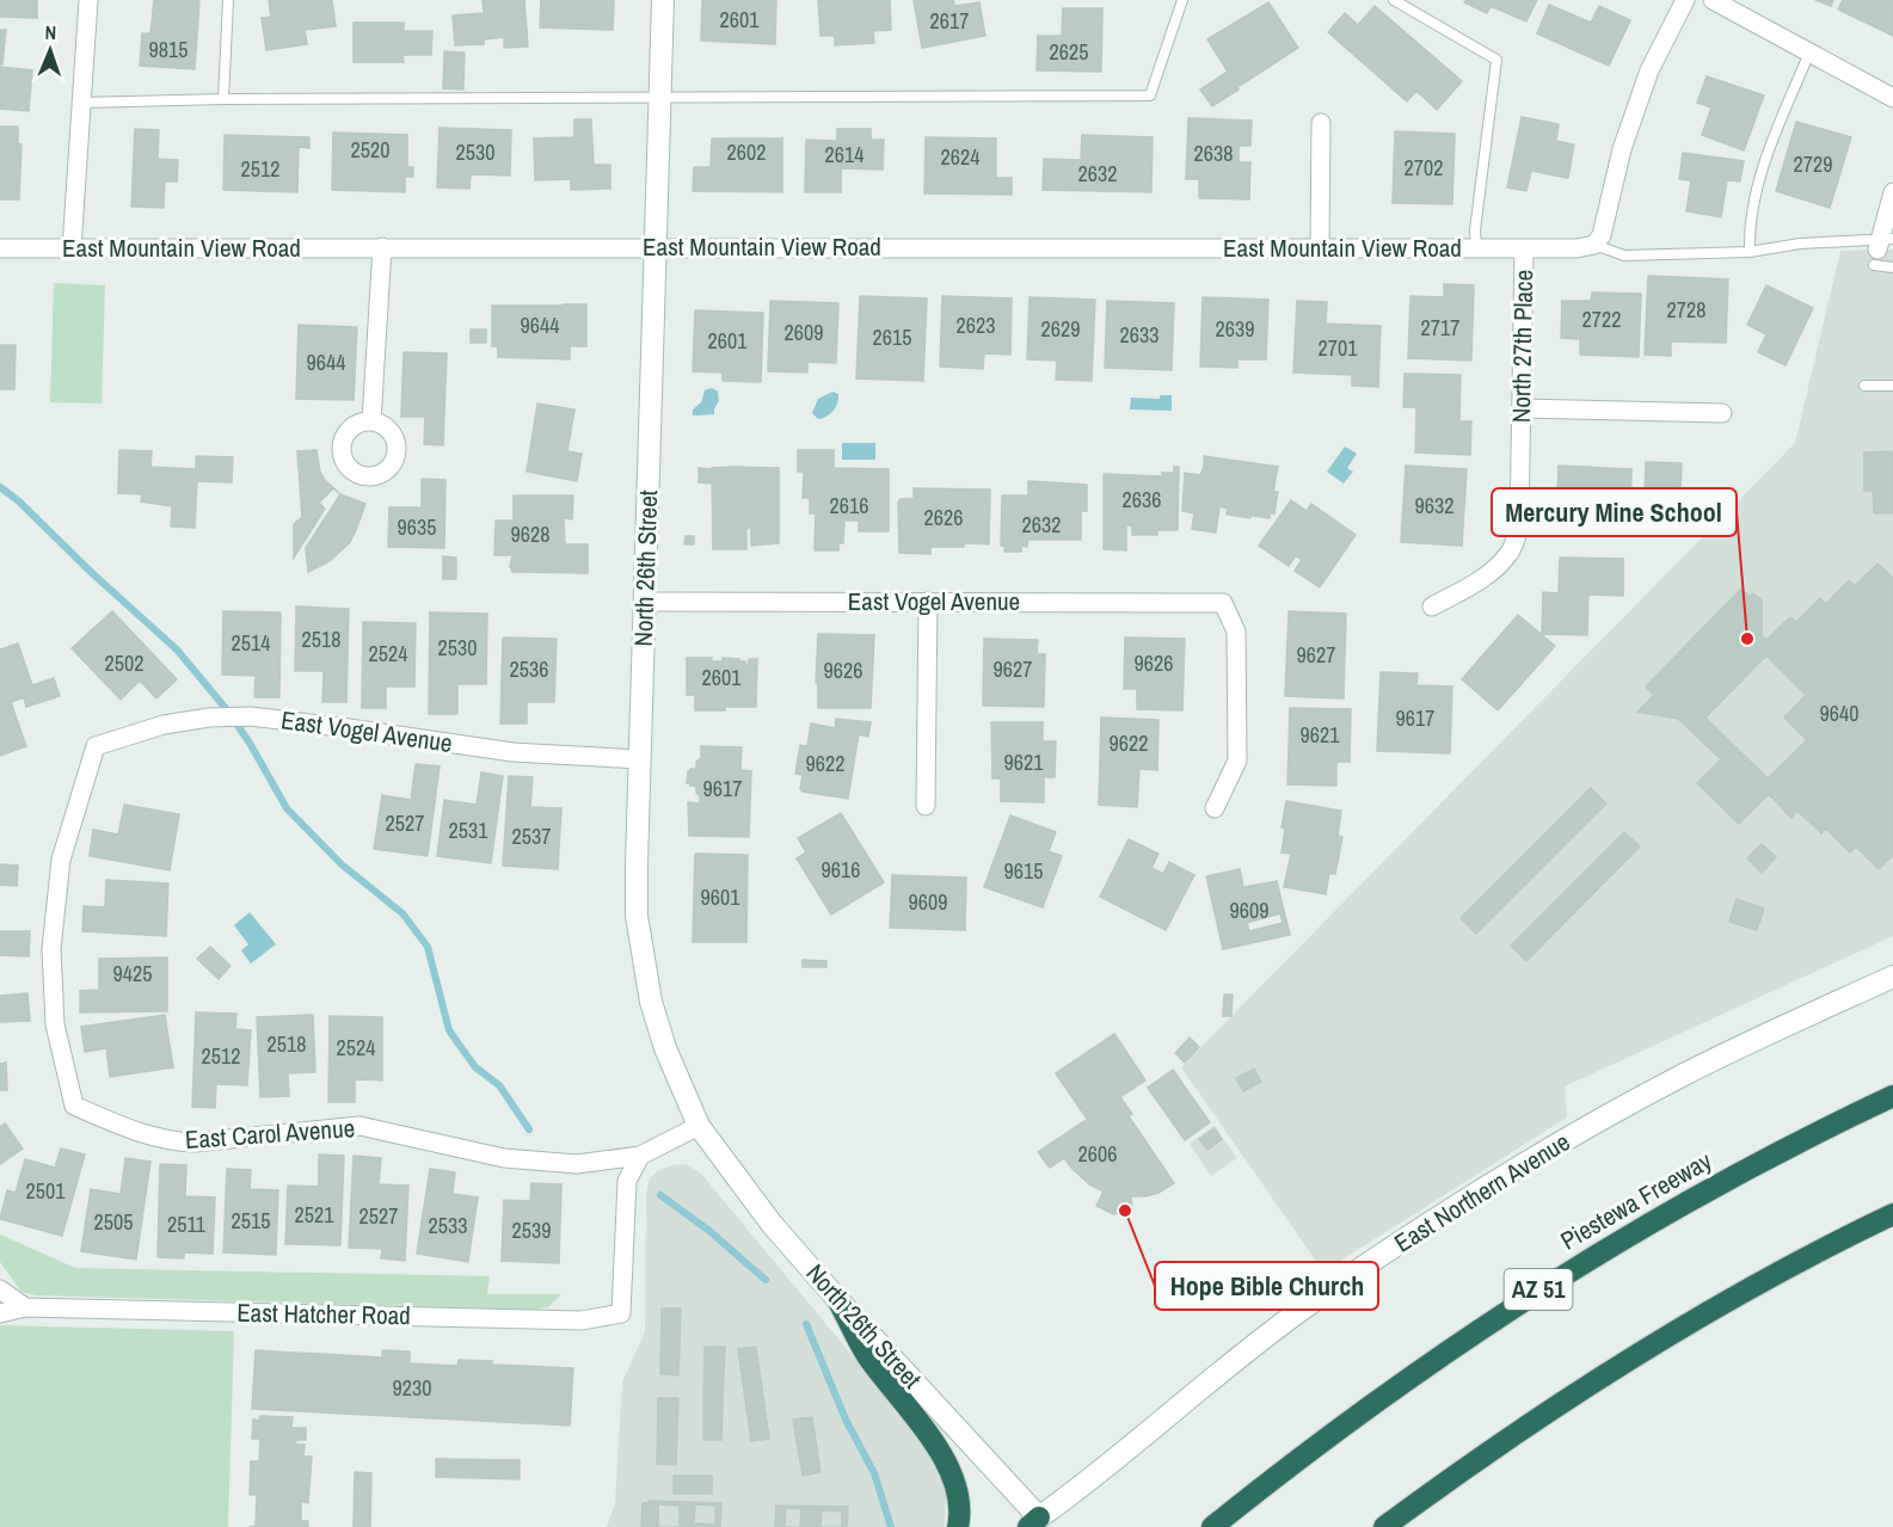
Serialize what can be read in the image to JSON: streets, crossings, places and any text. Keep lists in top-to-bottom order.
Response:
{
  "streets": {
    "highway": ["Piestewa Freeway", "AZ 51"],
    "street": [
      "East Mountain View Road",
      "North 27th Place",
      "North 26th Street",
      "East Vogel Avenue",
      "East Carol Avenue",
      "East Northern Avenue",
      "East Hatcher Road"
    ]
  },
  "crossings": [
    ["East Mountain View Road", "North 27th Place"],
    ["East Mountain View Road", "North 26th Street"],
    ["North 26th Street", "East Vogel Avenue"],
    ["North 26th Street", "East Northern Avenue"],
    ["East Vogel Avenue", "East Carol Avenue"],
    ["East Carol Avenue", "East Hatcher Road"]
  ],
  "places": ["Mercury Mine School", "Hope Bible Church"],
  "house_numbers": [
    "2601",
    "2617",
    "9815",
    "2625",
    "2520",
    "2530",
    "2602",
    "2638",
    "2614",
    "2624",
    "2729",
    "2702",
    "2512",
    "2632",
    "2728",
    "2722",
    "9644",
    "2623",
    "2717",
    "2629",
    "2639",
    "2609",
    "2633",
    "2615",
    "2601",
    "2701",
    "9644",
    "2636",
    "2616",
    "9632",
    "2626",
    "2632",
    "9635",
    "9628",
    "2518",
    "2514",
    "2530",
    "2524",
    "9627",
    "2502",
    "9626",
    "2536",
    "9627",
    "9626",
    "2601",
    "9640",
    "9617",
    "9621",
    "9622",
    "9621",
    "9622",
    "9617",
    "2527",
    "2531",
    "2537",
    "9616",
    "9615",
    "9601",
    "9609",
    "9609",
    "9425",
    "2518",
    "2524",
    "2512",
    "2606",
    "2501",
    "2521",
    "2527",
    "2515",
    "2505",
    "2511",
    "2533",
    "2539",
    "9230"
  ],
  "north": "top"
}
